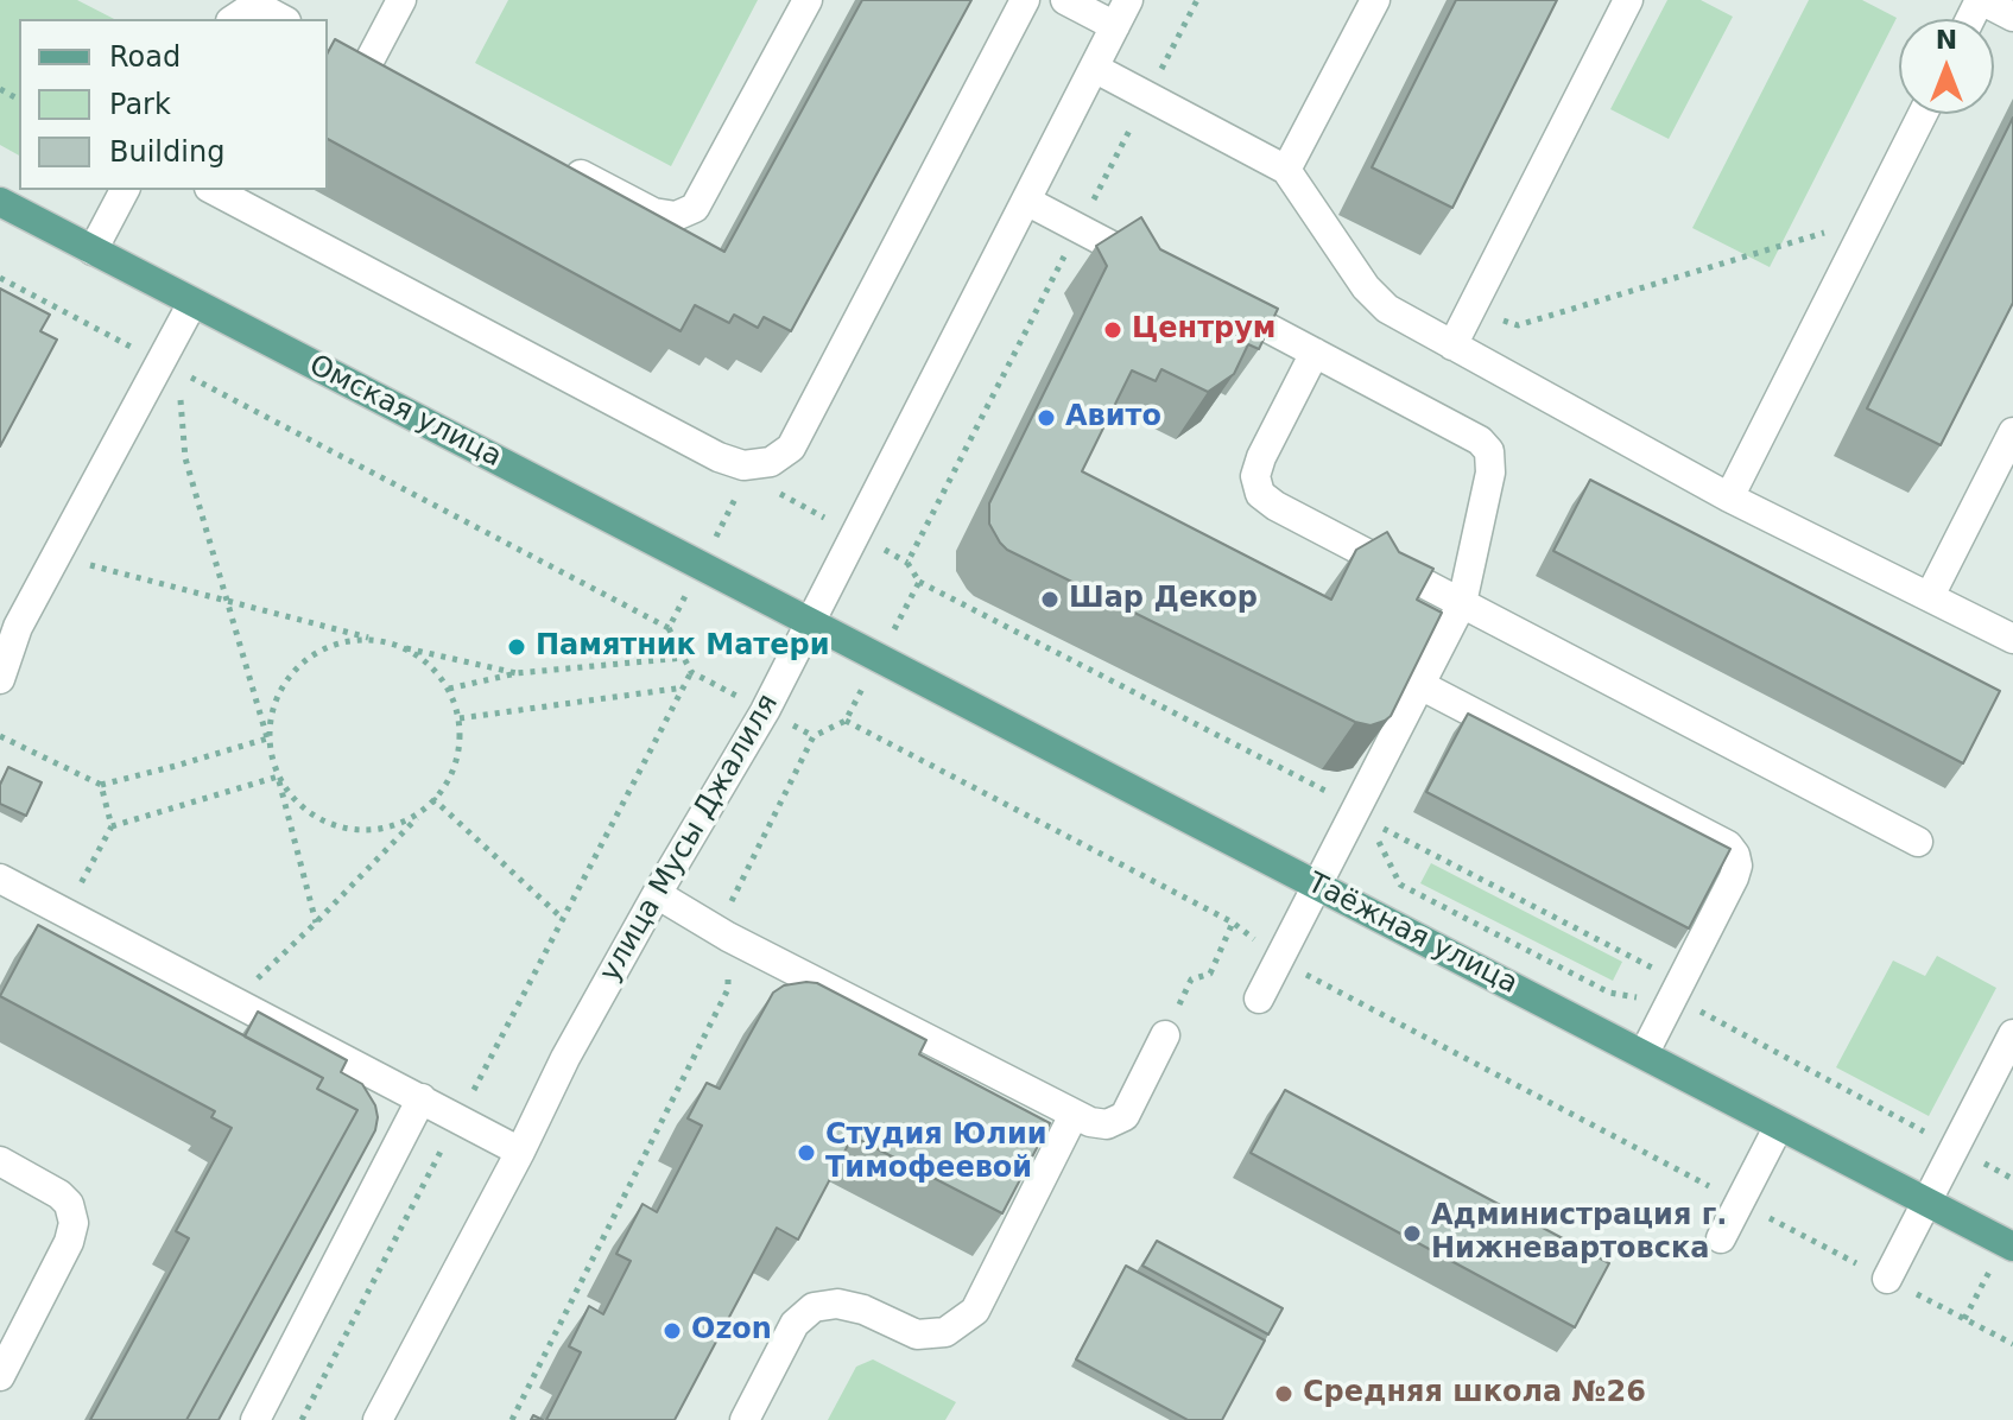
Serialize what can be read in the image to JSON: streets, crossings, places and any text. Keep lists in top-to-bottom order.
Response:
{
  "streets": {
    "main road": ["Омская улица", "Таёжная улица"],
    "street": ["улица Мусы Джалиля"]
  },
  "crossings": [
    ["Омская улица", "улица Мусы Джалиля"],
    ["Омская улица", "Таёжная улица"],
    ["улица Мусы Джалиля", "Таёжная улица"]
  ],
  "places": [
    "Центрум",
    "Авито",
    "Шар Декор",
    "Памятник Матери",
    "Студия Юлии Тимофеевой",
    "Администрация г. Нижневартовска",
    "Ozon",
    "Средняя школа №26"
  ],
  "legend": ["Road", "Park", "Building"],
  "north": "top"
}
